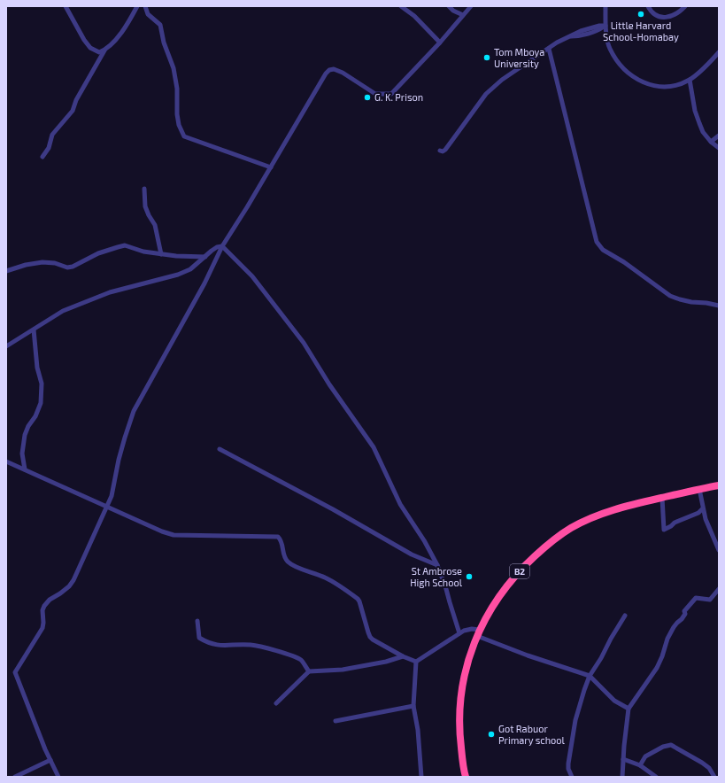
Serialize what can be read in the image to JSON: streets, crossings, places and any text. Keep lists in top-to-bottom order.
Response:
{
  "streets": {
    "highway": ["B2"]
  },
  "places": [
    "Little Harvard School-Homabay",
    "Tom Mboya University",
    "G. K. Prison",
    "St Ambrose High School",
    "Got Rabuor Primary school"
  ]
}
